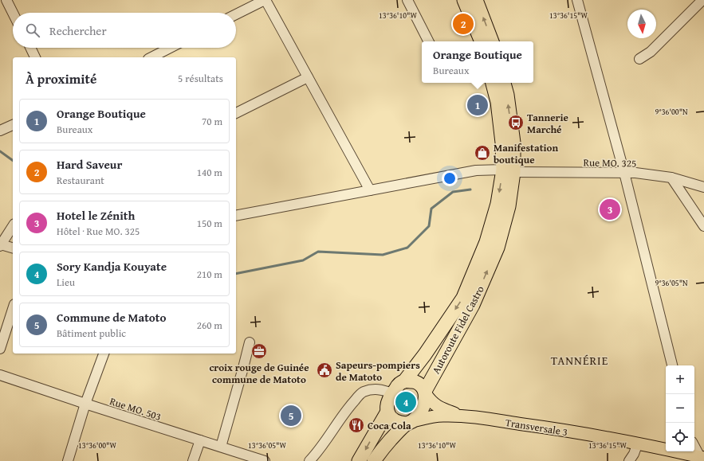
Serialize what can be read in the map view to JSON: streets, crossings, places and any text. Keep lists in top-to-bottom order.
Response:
{
  "streets": {
    "highway": ["Autoroute Fidel Castro"],
    "main road": ["Transversale 3"],
    "street": ["Rue MO. 325", "Rue MO. 503"]
  },
  "crossings": [
    ["Rue MO. 325", "Autoroute Fidel Castro"],
    ["Autoroute Fidel Castro", "Transversale 3"]
  ],
  "districts": ["TANNÉRIE"],
  "places": {
    "bus stop": ["Tannerie Marché"],
    "shop": ["Manifestation boutique"],
    "office": ["croix rouge de Guinée commune de Matoto"],
    "public building": ["Sapeurs-pompiers de Matoto"],
    "restaurant": ["Coca Cola"]
  },
  "north": "bottom",
  "page": {
    "pins": [
      "2",
      "1",
      "3",
      "4",
      "5"
    ],
    "search": "Rechercher",
    "popup": ["Orange Boutique", "Bureaux"],
    "heading": ["À proximité", "5 résultats"],
    "list": [
      {
        "mark": "1",
        "name": "Orange Boutique",
        "note": "Bureaux",
        "value": "70 m"
      },
      {
        "mark": "2",
        "name": "Hard Saveur",
        "note": "Restaurant",
        "value": "140 m"
      },
      {
        "mark": "3",
        "name": "Hotel le Zénith",
        "note": "Hôtel · Rue MO. 325",
        "value": "150 m"
      },
      {
        "mark": "4",
        "name": "Sory Kandja Kouyate",
        "note": "Lieu",
        "value": "210 m"
      },
      {
        "mark": "5",
        "name": "Commune de Matoto",
        "note": "Bâtiment public",
        "value": "260 m"
      }
    ],
    "map_buttons": ["+", "−"]
  },
  "coordinates": [
    "13°36'10\"W",
    "13°36'15\"W",
    "9°36'00\"N",
    "9°36'05\"N",
    "13°36'00\"W",
    "13°36'05\"W"
  ]
}
